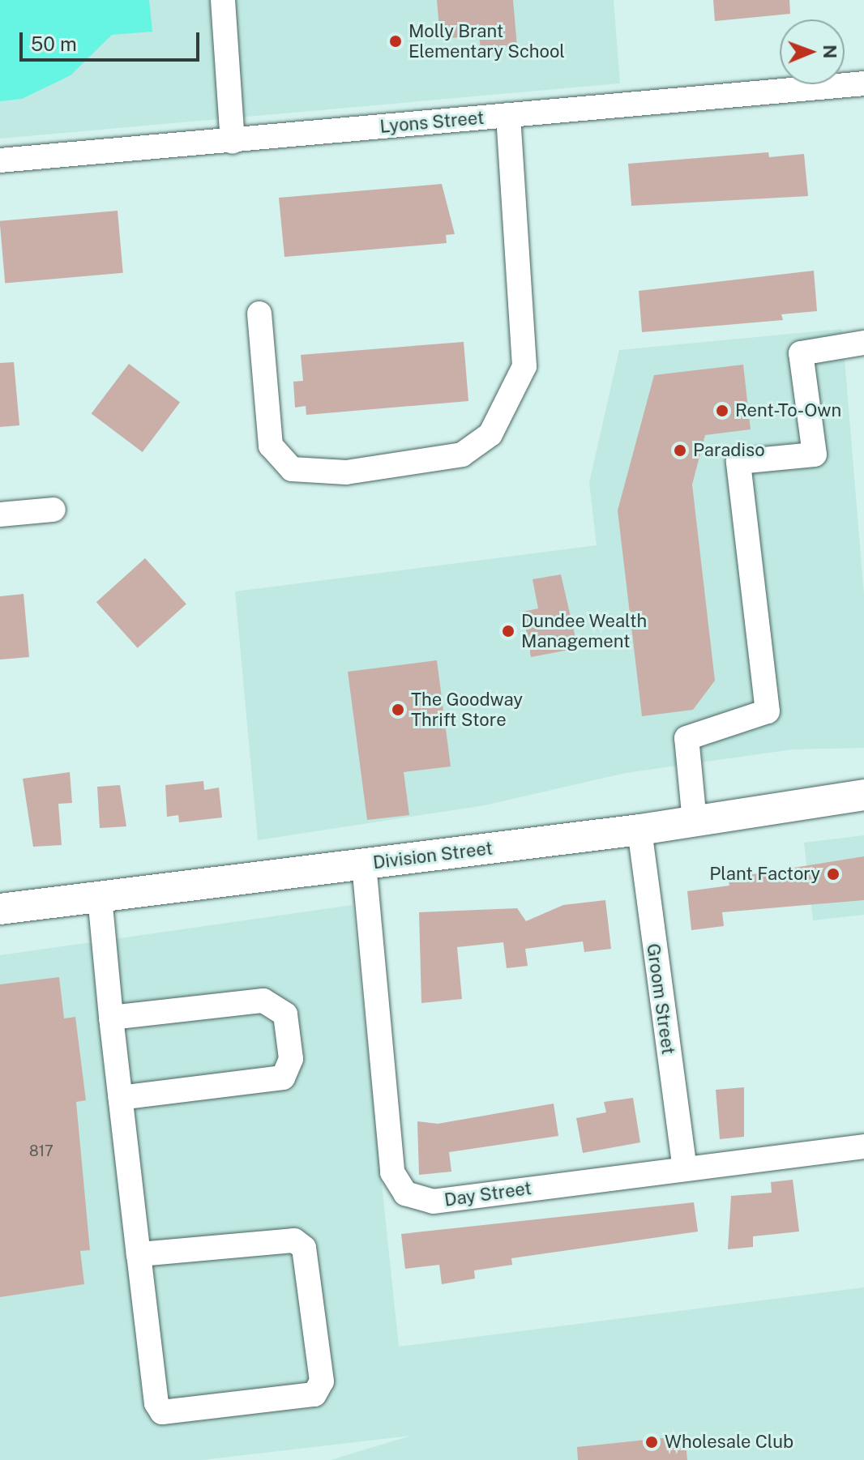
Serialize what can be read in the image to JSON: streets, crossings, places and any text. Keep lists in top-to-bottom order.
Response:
{
  "streets": {
    "main road": ["Division Street"],
    "street": ["Lyons Street", "Groom Street", "Day Street"]
  },
  "crossings": [
    ["Division Street", "Groom Street"],
    ["Division Street", "Day Street"],
    ["Groom Street", "Day Street"]
  ],
  "places": [
    "Molly Brant Elementary School",
    "Rent-To-Own",
    "Paradiso",
    "Dundee Wealth Management",
    "The Goodway Thrift Store",
    "Plant Factory",
    "Wholesale Club"
  ],
  "house_numbers": ["817"],
  "scale_bar": "50 m",
  "north": "right"
}
